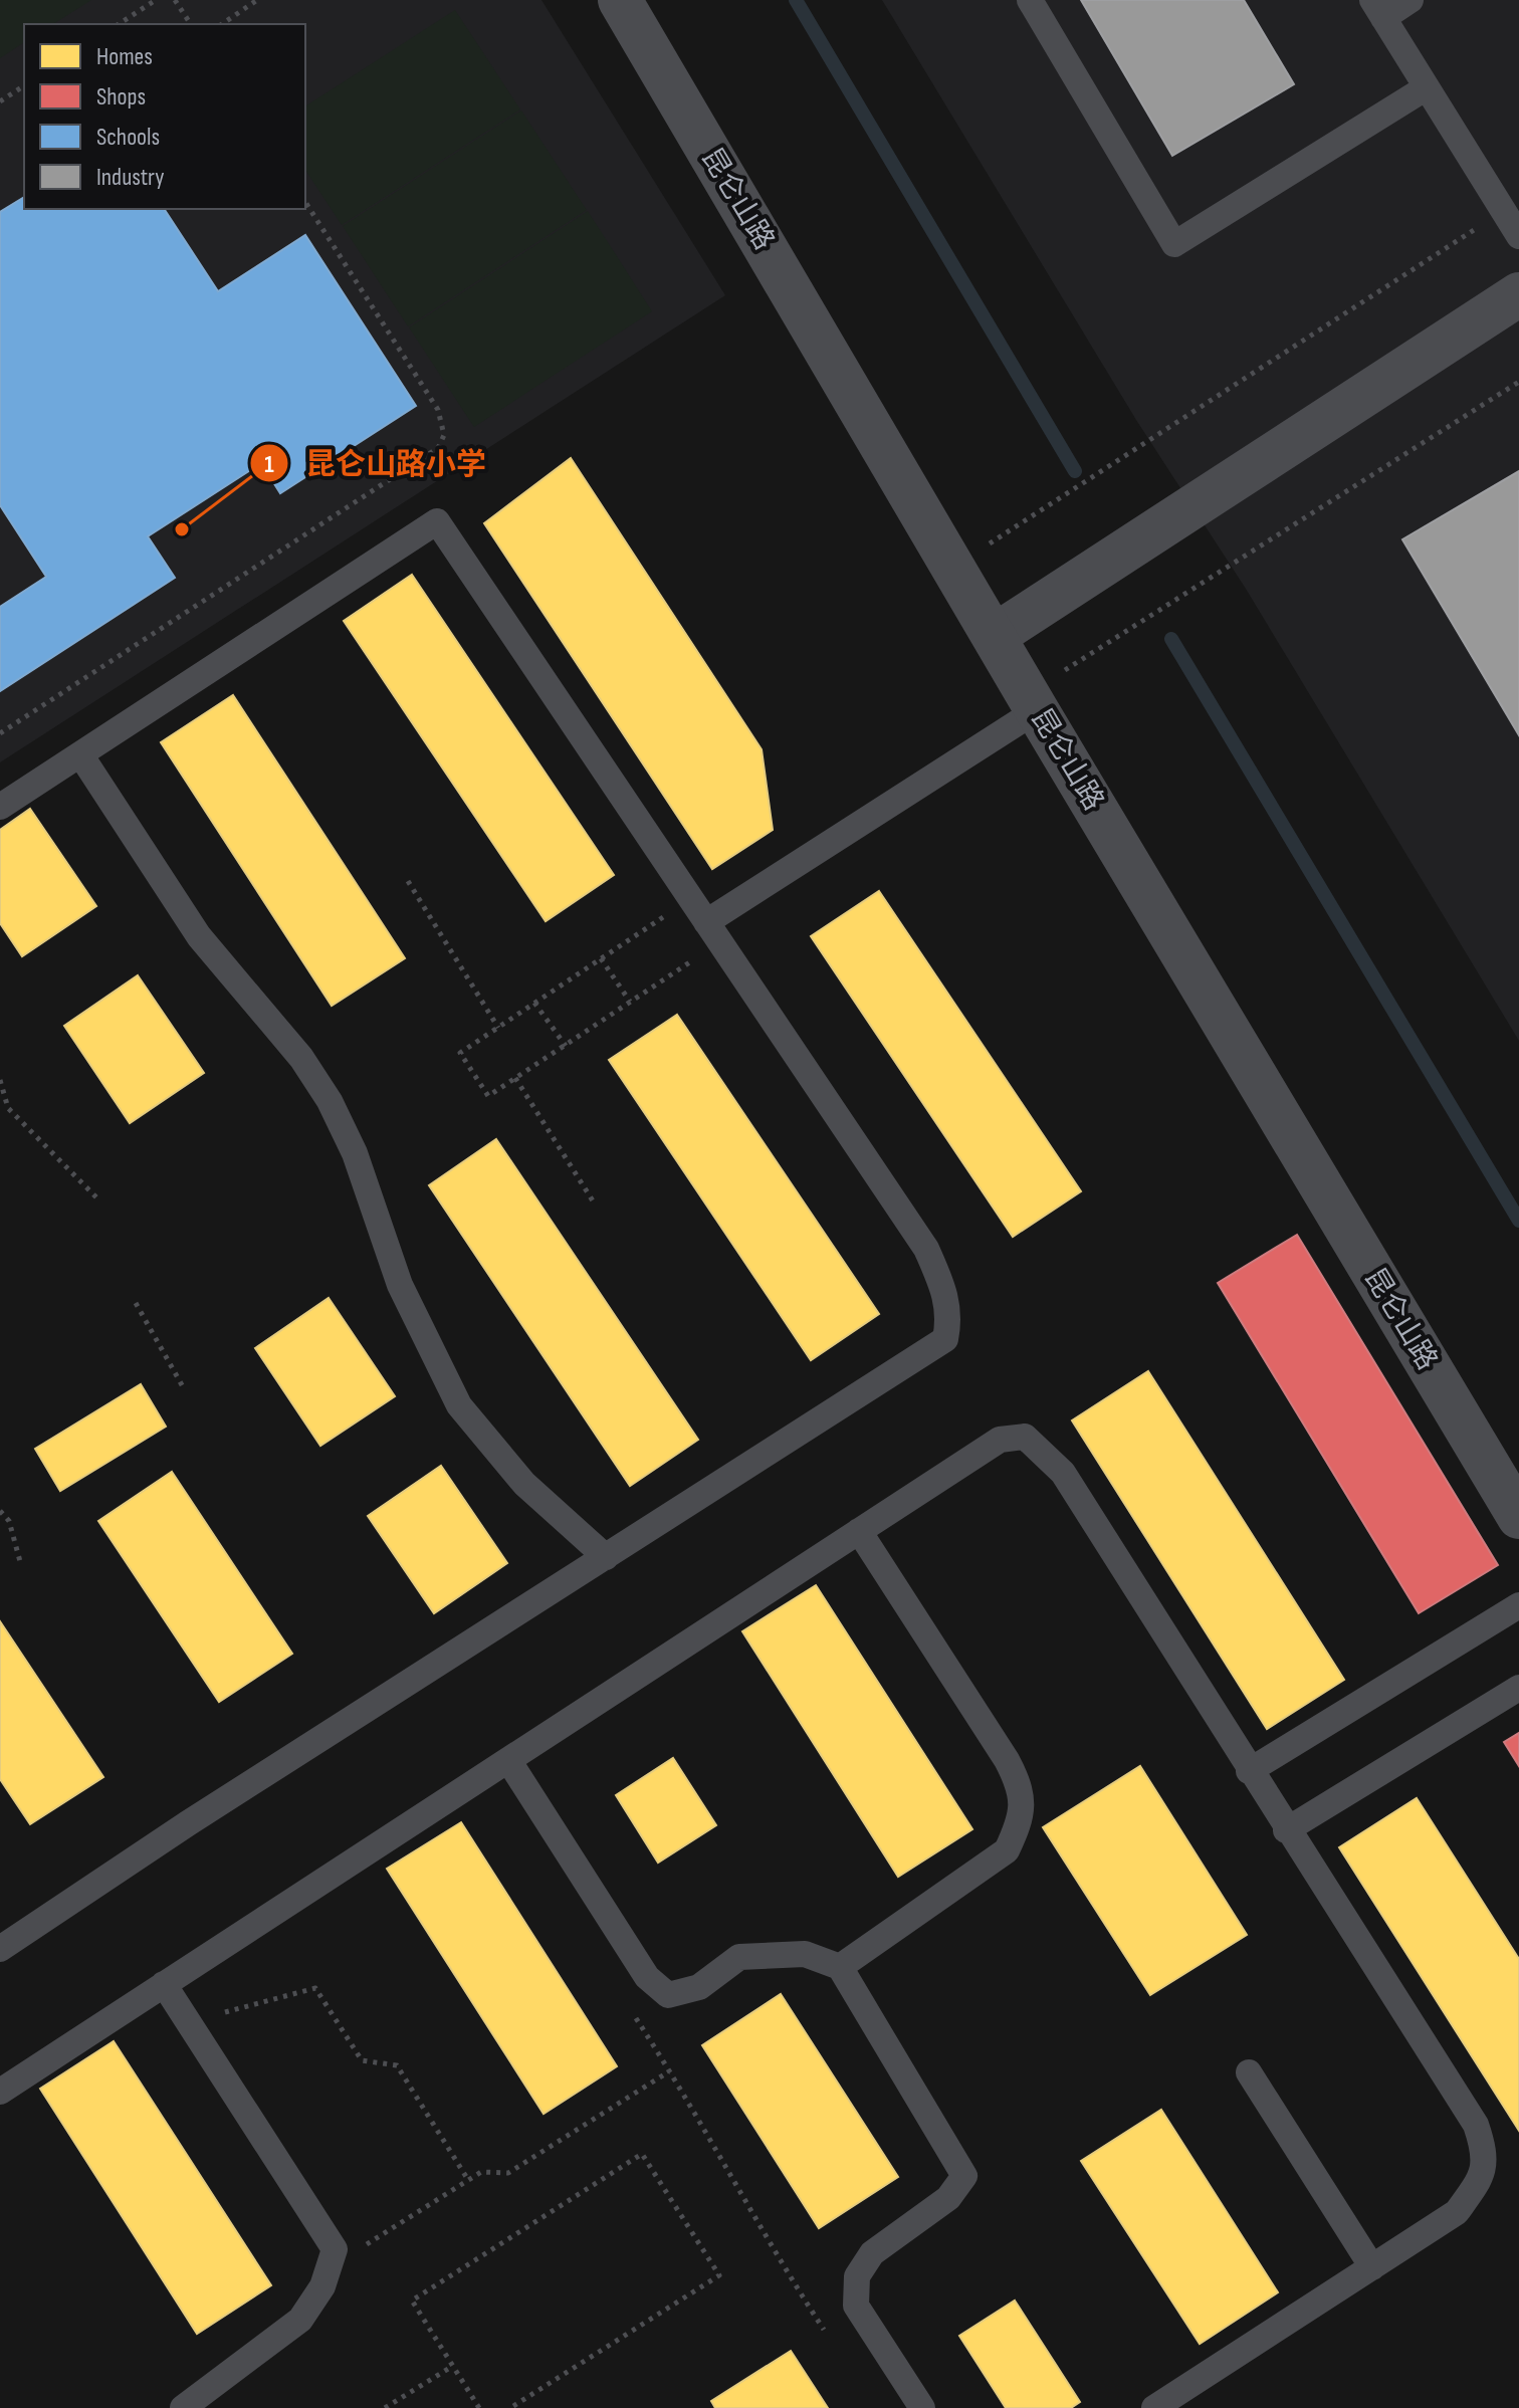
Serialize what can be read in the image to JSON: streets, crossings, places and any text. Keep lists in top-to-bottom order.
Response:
{
  "streets": {
    "street": ["昆仑山路"]
  },
  "places": ["昆仑山路小学"],
  "legend": [
    "Homes",
    "Shops",
    "Schools",
    "Industry"
  ]
}
